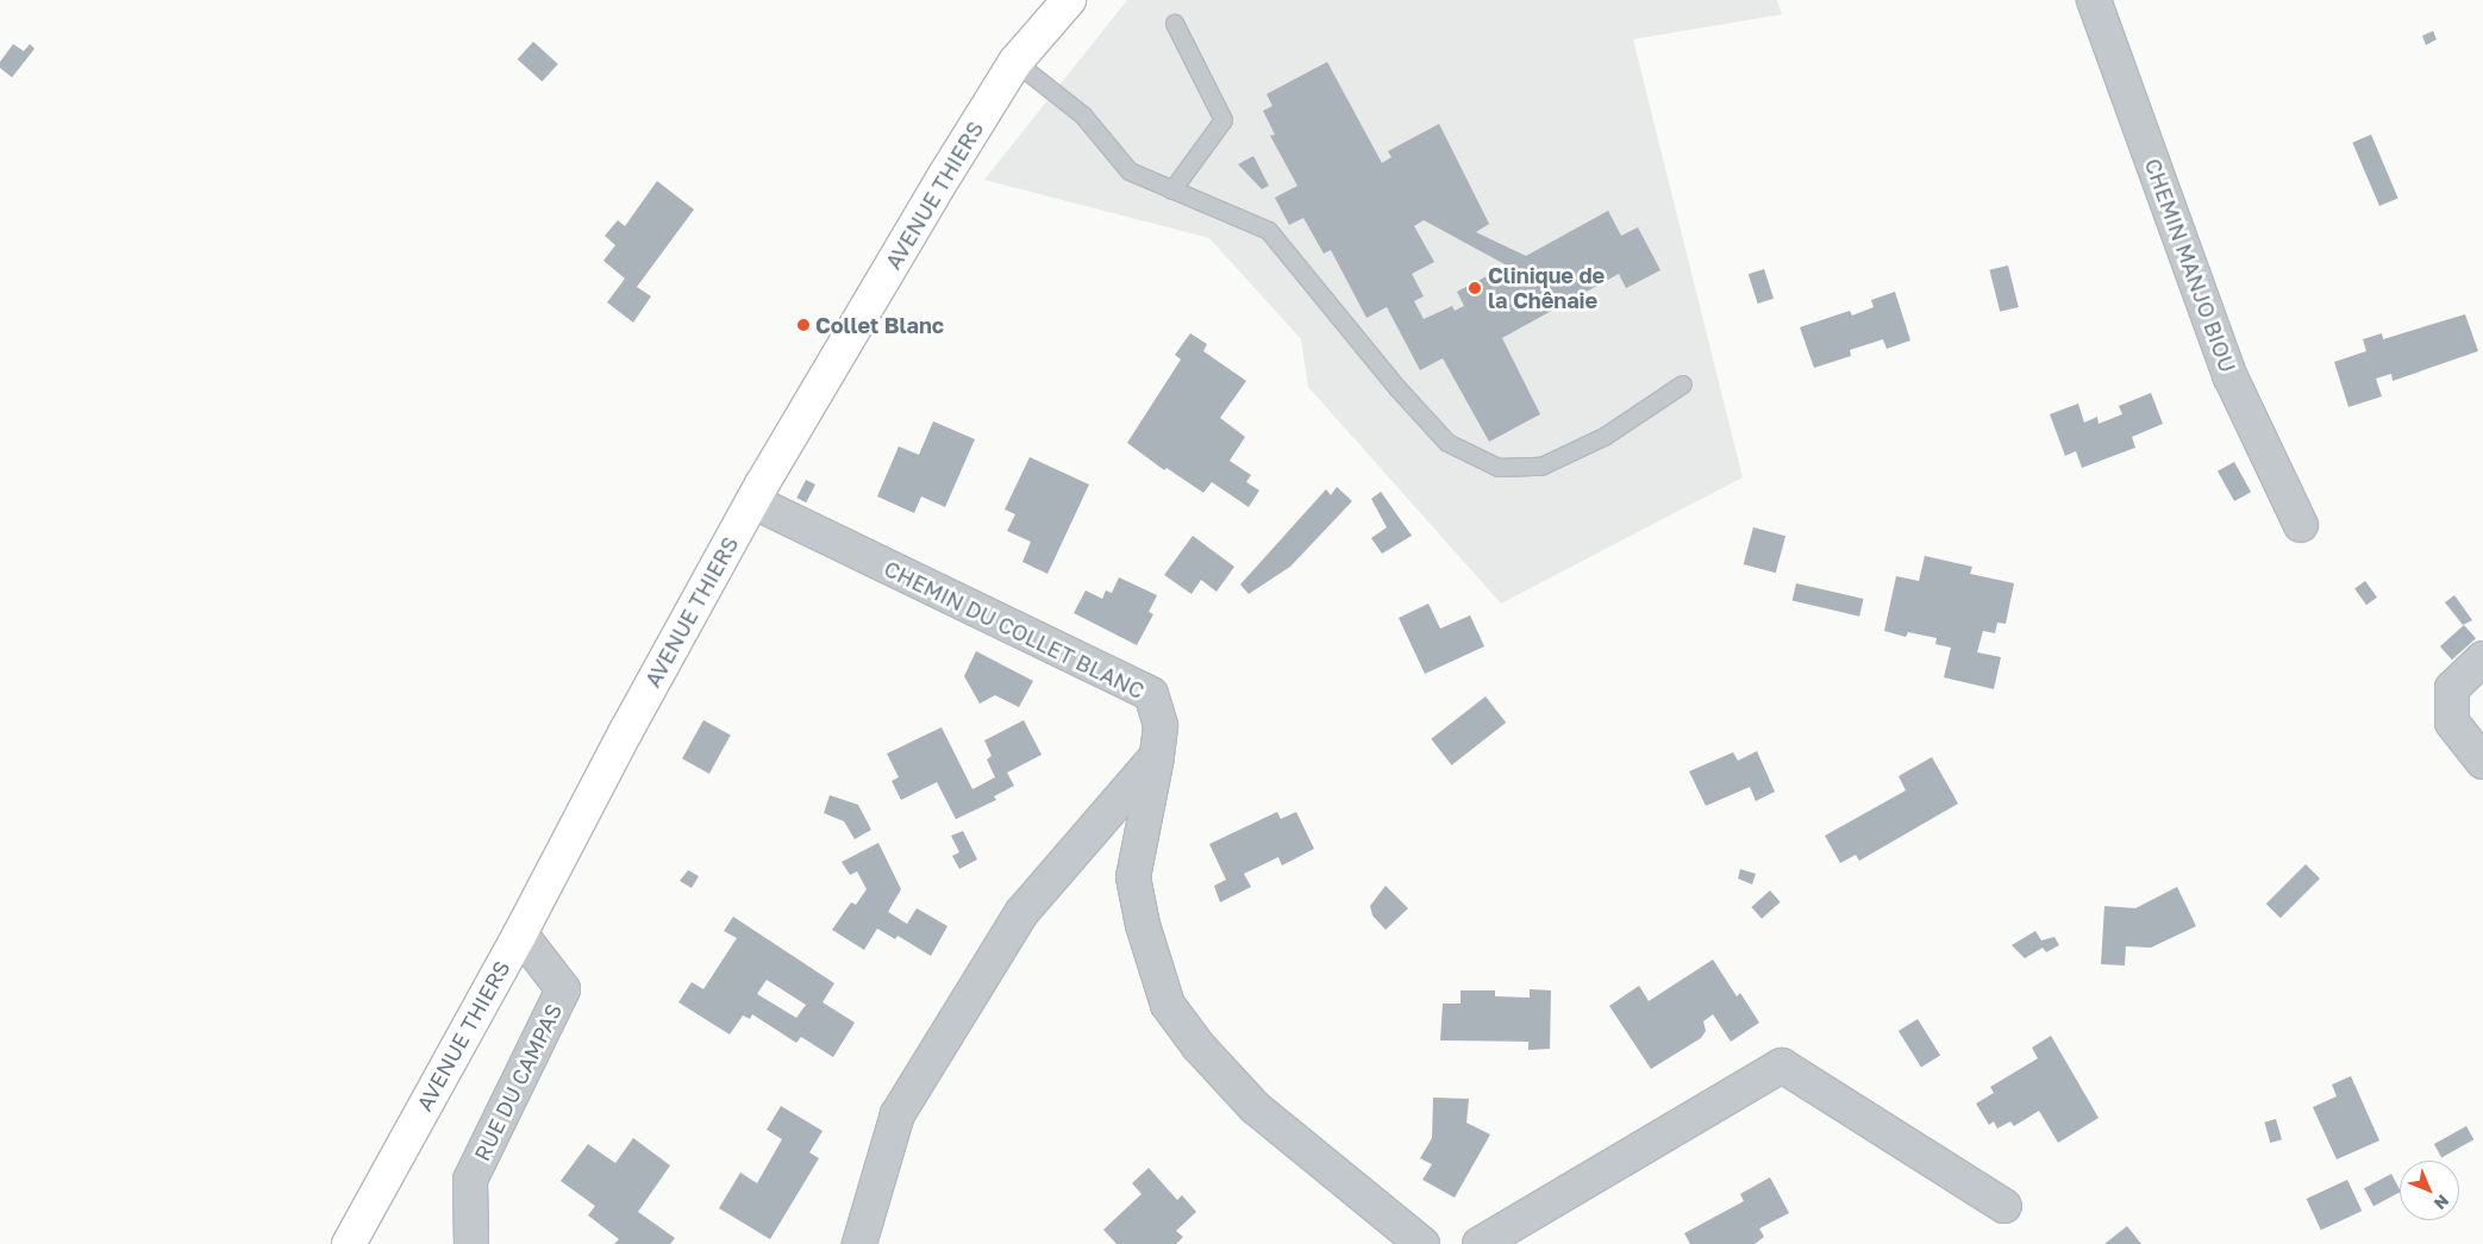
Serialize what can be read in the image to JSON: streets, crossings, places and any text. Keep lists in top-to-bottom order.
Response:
{
  "streets": {
    "main road": ["AVENUE THIERS"],
    "street": ["CHEMIN MANJO BIOU", "CHEMIN DU COLLET BLANC", "RUE DU CAMPAS"]
  },
  "crossings": [
    ["AVENUE THIERS", "CHEMIN DU COLLET BLANC"],
    ["AVENUE THIERS", "RUE DU CAMPAS"]
  ],
  "places": ["Clinique de la Chênaie", "Collet Blanc"],
  "north": "bottom right"
}
